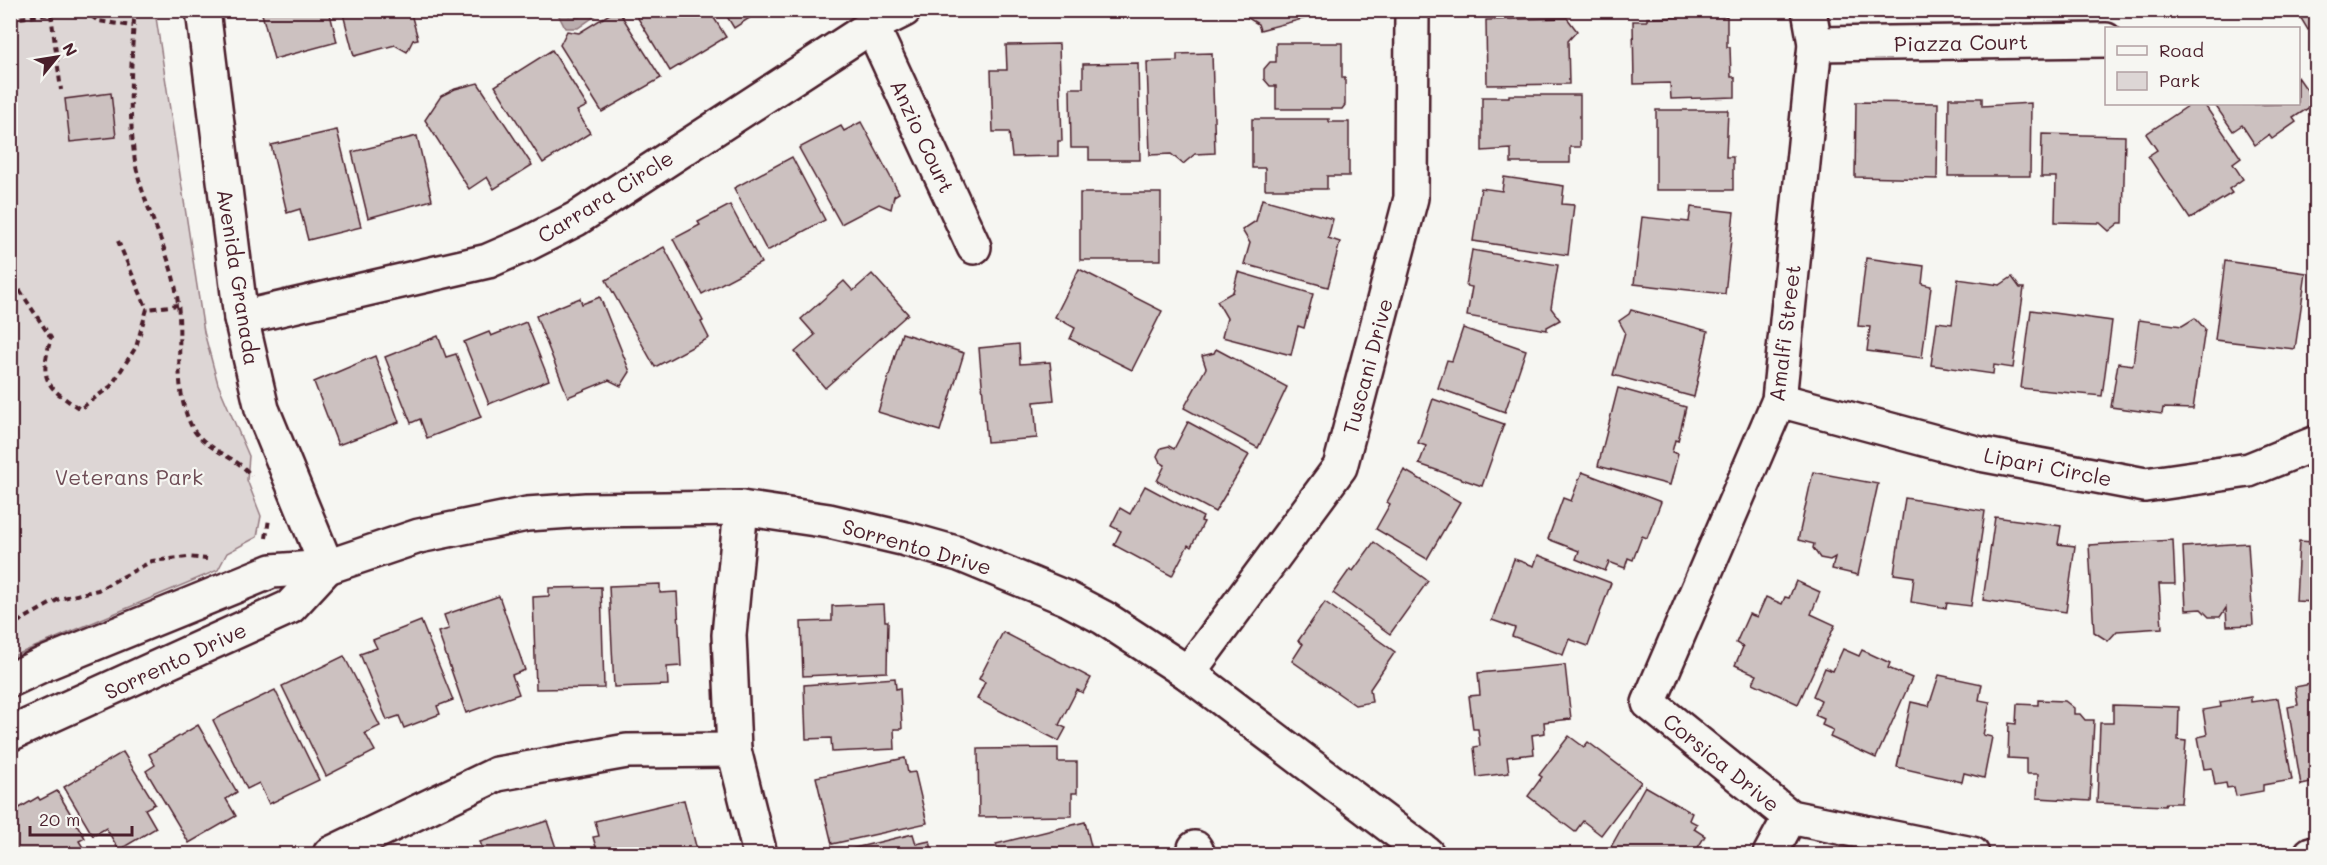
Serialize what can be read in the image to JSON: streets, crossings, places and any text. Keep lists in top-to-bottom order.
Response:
{
  "streets": {
    "street": [
      "Piazza Court",
      "Anzio Court",
      "Carrara Circle",
      "Avenida Granada",
      "Amalfi Street",
      "Tuscani Drive",
      "Lipari Circle",
      "Sorrento Drive",
      "Corsica Drive"
    ]
  },
  "crossings": [
    ["Piazza Court", "Amalfi Street"],
    ["Anzio Court", "Carrara Circle"],
    ["Carrara Circle", "Avenida Granada"],
    ["Avenida Granada", "Sorrento Drive"],
    ["Amalfi Street", "Lipari Circle"],
    ["Amalfi Street", "Corsica Drive"],
    ["Tuscani Drive", "Sorrento Drive"]
  ],
  "parks": ["Veterans Park"],
  "legend": ["Road", "Park"],
  "scale_bar": "20 m",
  "north": "top right"
}
